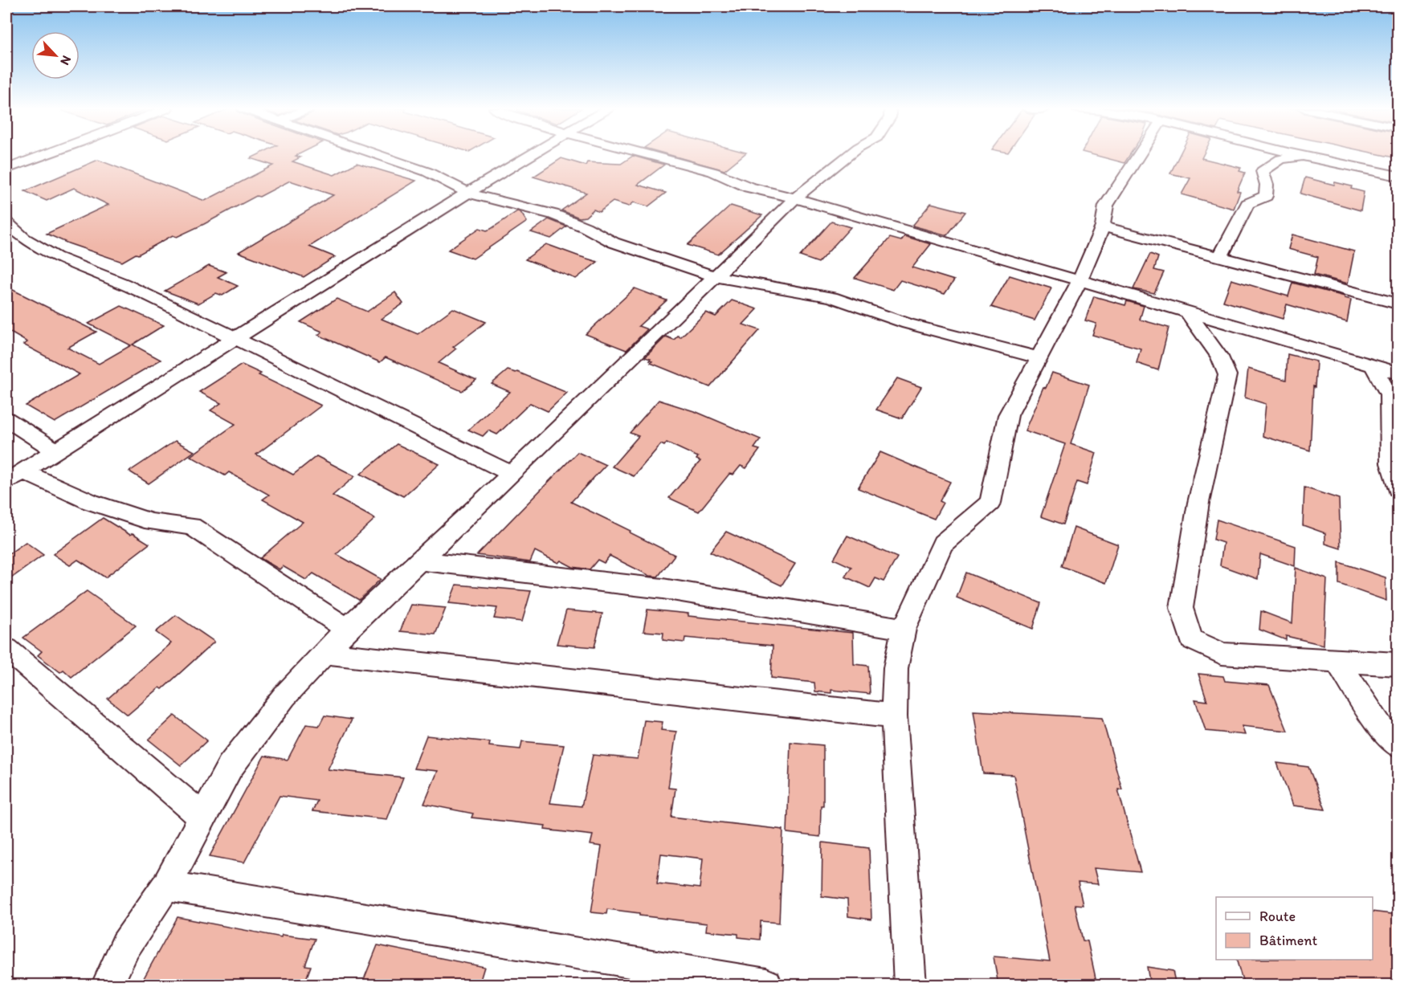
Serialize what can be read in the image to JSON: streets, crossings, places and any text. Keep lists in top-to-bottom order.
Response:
{
  "legend": ["Route", "Bâtiment"],
  "north": "bottom right"
}
